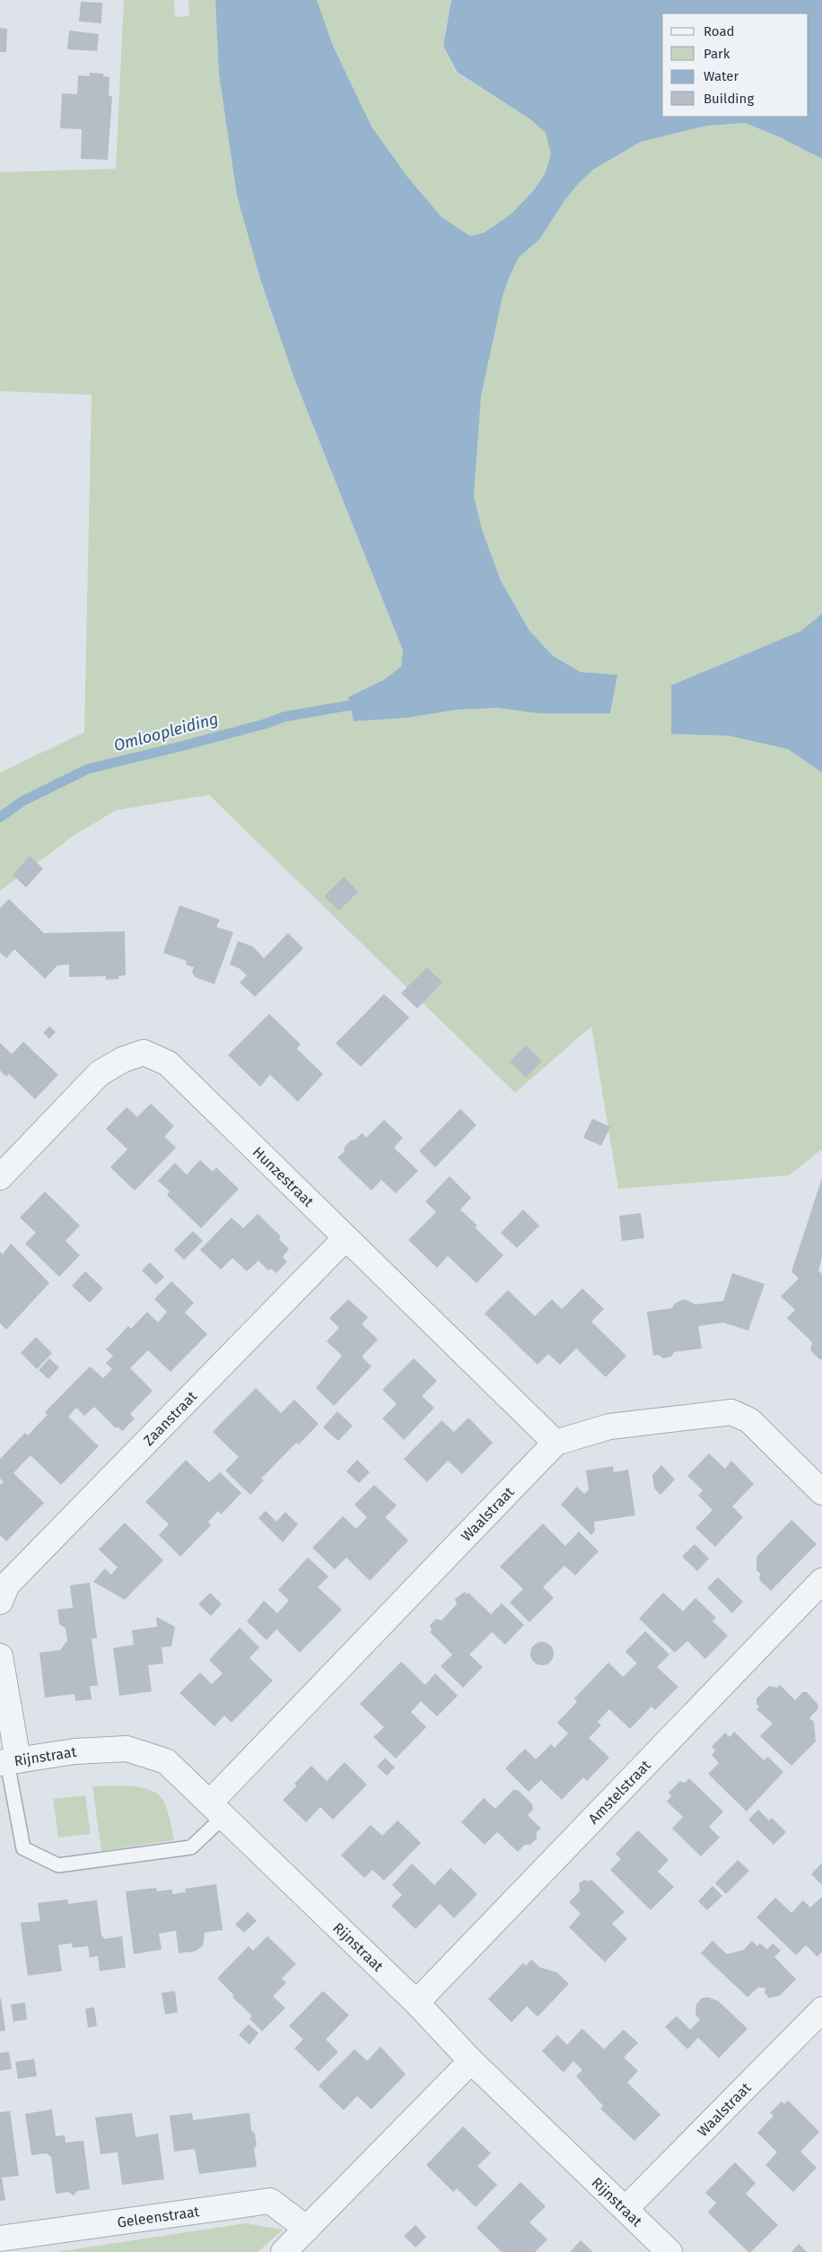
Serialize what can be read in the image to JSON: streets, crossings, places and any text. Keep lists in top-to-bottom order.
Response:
{
  "streets": {
    "street": [
      "Hunzestraat",
      "Zaanstraat",
      "Waalstraat",
      "Rijnstraat",
      "Amstelstraat",
      "Geleenstraat"
    ]
  },
  "crossings": [
    ["Hunzestraat", "Zaanstraat"],
    ["Hunzestraat", "Waalstraat"],
    ["Waalstraat", "Rijnstraat"],
    ["Rijnstraat", "Amstelstraat"]
  ],
  "water": ["Omloopleiding"],
  "legend": [
    "Road",
    "Park",
    "Water",
    "Building"
  ]
}
